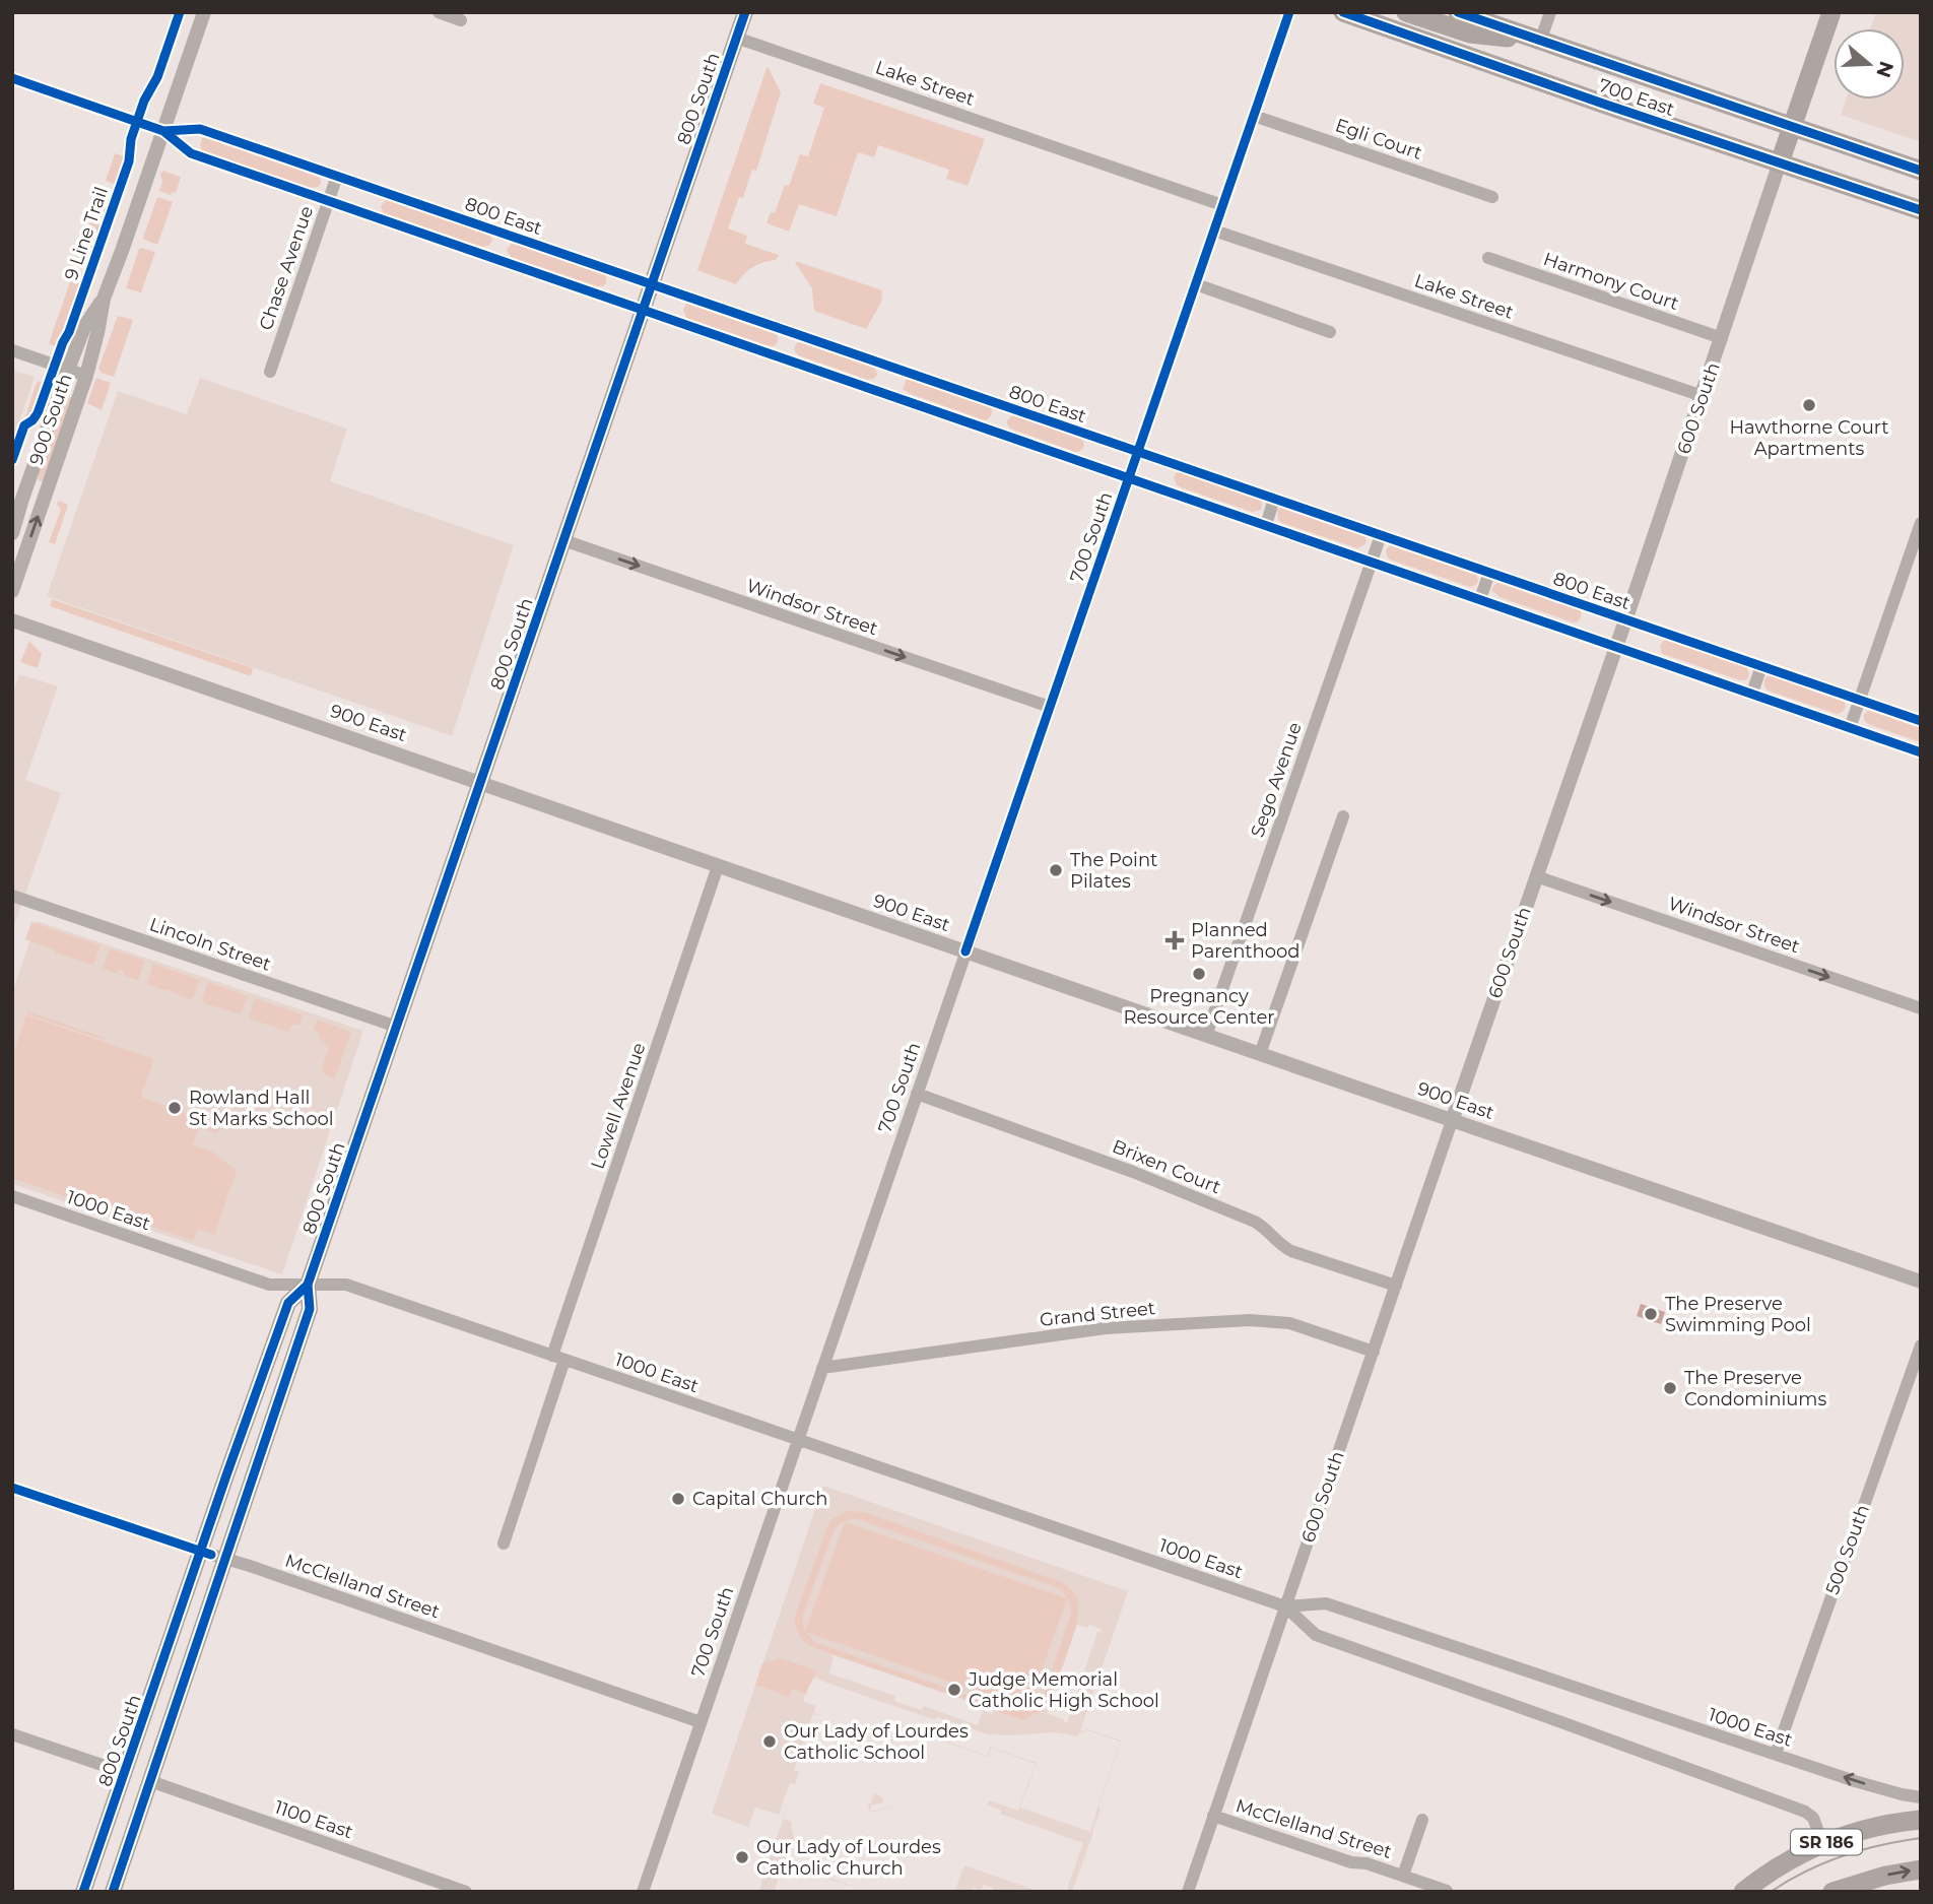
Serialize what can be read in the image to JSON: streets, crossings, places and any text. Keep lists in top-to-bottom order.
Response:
{
  "streets": {
    "main road": [
      "700 East",
      "800 South",
      "600 South",
      "SR 186"
    ],
    "street": [
      "Lake Street",
      "Egli Court",
      "800 East",
      "Chase Avenue",
      "Harmony Court",
      "900 South",
      "700 South",
      "Windsor Street",
      "900 East",
      "Sego Avenue",
      "Lincoln Street",
      "Lowell Avenue",
      "Brixen Court",
      "1000 East",
      "Grand Street",
      "500 South",
      "McClelland Street",
      "1100 East"
    ],
    "cycle path": ["9 Line Trail"]
  },
  "crossings": [
    ["Lake Street", "800 South"],
    ["Lake Street", "600 South"],
    ["Lake Street", "700 South"],
    ["700 East", "600 South"],
    ["800 South", "800 East"],
    ["800 South", "Windsor Street"],
    ["800 South", "900 East"],
    ["800 South", "Lincoln Street"],
    ["800 South", "1000 East"],
    ["800 South", "McClelland Street"],
    ["800 South", "1100 East"],
    ["Egli Court", "700 South"],
    ["800 East", "Chase Avenue"],
    ["800 East", "600 South"],
    ["800 East", "900 South"],
    ["800 East", "700 South"],
    ["800 East", "Sego Avenue"],
    ["Harmony Court", "600 South"],
    ["600 South", "Windsor Street"],
    ["600 South", "900 East"],
    ["600 South", "Brixen Court"],
    ["600 South", "1000 East"],
    ["600 South", "Grand Street"],
    ["600 South", "McClelland Street"],
    ["700 South", "Windsor Street"],
    ["700 South", "900 East"],
    ["700 South", "Brixen Court"],
    ["700 South", "1000 East"],
    ["700 South", "Grand Street"],
    ["700 South", "McClelland Street"],
    ["900 East", "Sego Avenue"],
    ["900 East", "Lowell Avenue"],
    ["Lowell Avenue", "1000 East"],
    ["1000 East", "500 South"],
    ["1000 East", "SR 186"]
  ],
  "one_way": ["Windsor Street"],
  "places": {
    "other": [
      "Hawthorne Court Apartments",
      "The Point Pilates",
      "Pregnancy Resource Center",
      "Rowland Hall St Marks School",
      "The Preserve Swimming Pool",
      "The Preserve Condominiums",
      "Capital Church",
      "Judge Memorial Catholic High School",
      "Our Lady of Lourdes Catholic School",
      "Our Lady of Lourdes Catholic Church"
    ],
    "health": ["Planned Parenthood"]
  },
  "north": "right"
}
